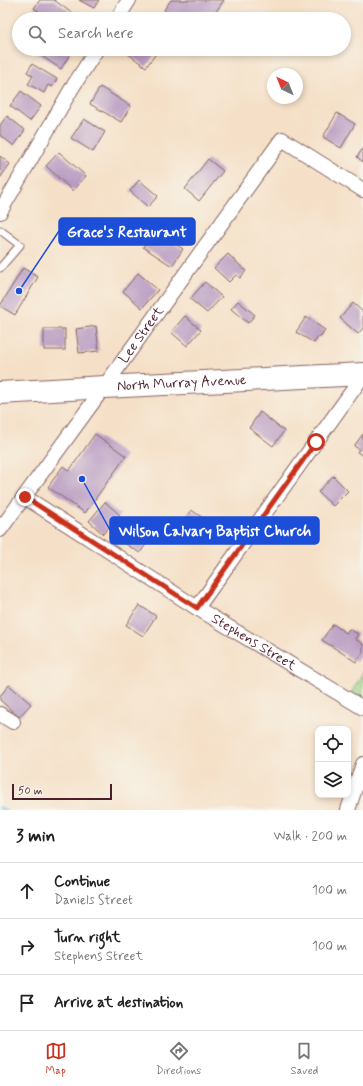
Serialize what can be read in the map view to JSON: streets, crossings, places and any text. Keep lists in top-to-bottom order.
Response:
{
  "streets": {
    "main road": ["North Murray Avenue"],
    "street": ["Lee Street", "Stephens Street"]
  },
  "crossings": [
    ["Lee Street", "North Murray Avenue"],
    ["Lee Street", "Stephens Street"]
  ],
  "places": ["Grace's Restaurant", "Wilson Calvary Baptist Church"],
  "scale_bar": "50 m",
  "north": "top left",
  "page": {
    "search": "Search here",
    "scale": "50 m",
    "heading": ["3 min", "Walk · 200 m"],
    "list": [
      ["Continue", "Daniels Street", "100 m"],
      ["Turn right", "Stephens Street", "100 m"],
      "Arrive at destination"
    ],
    "nav": ["Map", "Directions", "Saved"]
  }
}
